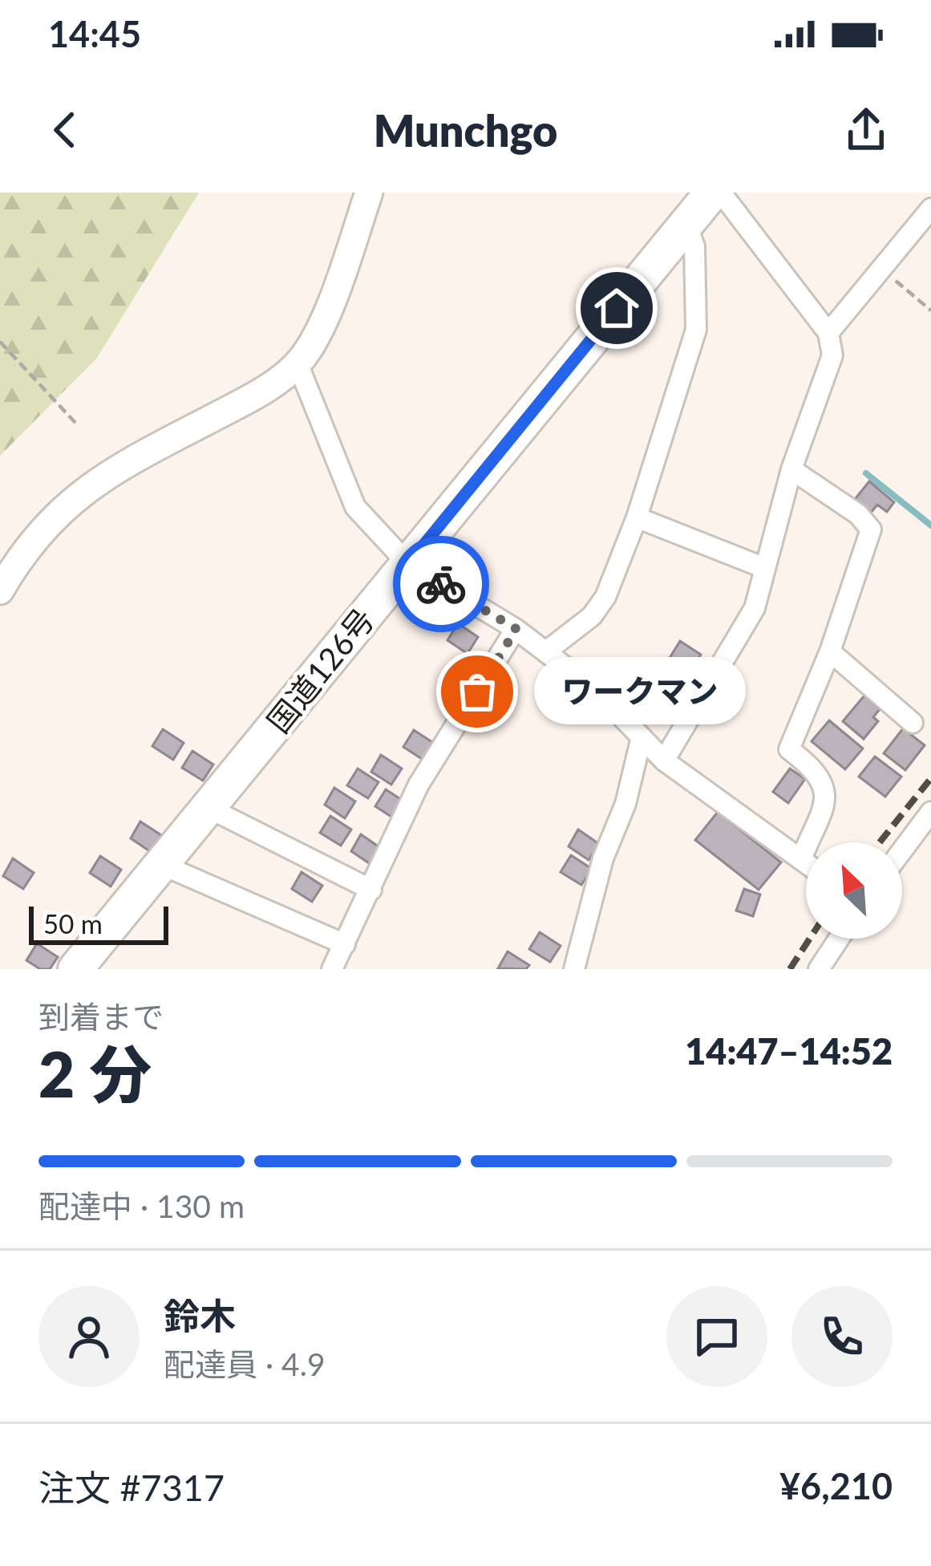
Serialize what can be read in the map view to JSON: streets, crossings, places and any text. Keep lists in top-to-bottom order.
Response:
{
  "streets": {
    "highway": ["国道126号"]
  },
  "places": ["ワークマン"],
  "scale_bar": "50 m",
  "north": "top left",
  "page": {
    "status": "14:45",
    "header": "Munchgo",
    "bubble": "ワークマン",
    "scale": "50 m",
    "heading": ["2 分", "到着まで", "14:47–14:52"],
    "panel": [
      "鈴木",
      "配達員 · 4.9",
      "注文 #7317",
      "¥6,210"
    ],
    "bar": "配達中 · 130 m"
  }
}
